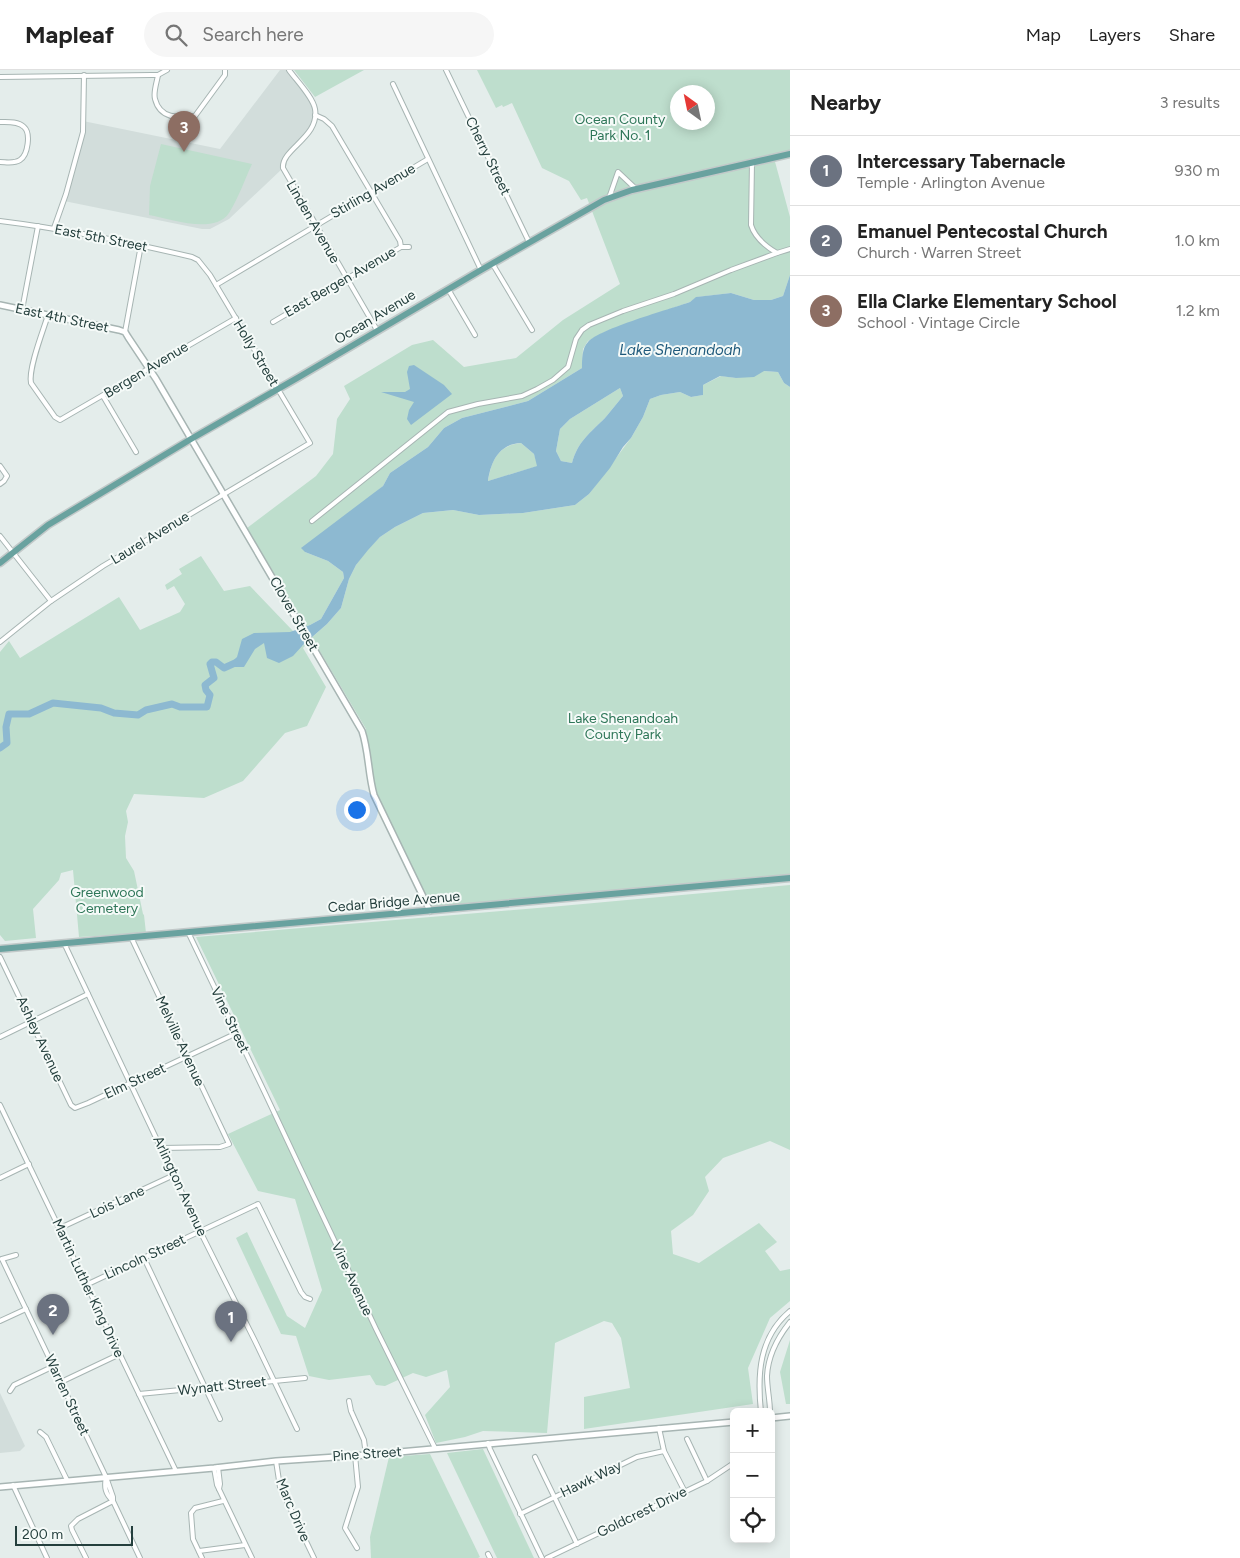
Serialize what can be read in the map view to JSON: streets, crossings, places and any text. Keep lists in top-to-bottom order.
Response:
{
  "streets": {
    "main road": ["Ocean Avenue", "Cedar Bridge Avenue"],
    "street": [
      "Cherry Street",
      "Stirling Avenue",
      "Linden Avenue",
      "East 5th Street",
      "East Bergen Avenue",
      "East 4th Street",
      "Holly Street",
      "Bergen Avenue",
      "Laurel Avenue",
      "Clover Street",
      "Vine Street",
      "Ashley Avenue",
      "Melville Avenue",
      "Elm Street",
      "Arlington Avenue",
      "Lois Lane",
      "Lincoln Street",
      "Vine Avenue",
      "Martin Luther King Drive",
      "Wynatt Street",
      "Warren Street",
      "Pine Street",
      "Hawk Way",
      "Marc Drive",
      "Goldcrest Drive"
    ]
  },
  "crossings": [
    ["Cherry Street", "Ocean Avenue"],
    ["Stirling Avenue", "Linden Avenue"],
    ["Stirling Avenue", "Holly Street"],
    ["Linden Avenue", "East Bergen Avenue"],
    ["Linden Avenue", "Ocean Avenue"],
    ["East 5th Street", "Holly Street"],
    ["Ocean Avenue", "Holly Street"],
    ["Ocean Avenue", "Clover Street"],
    ["East 4th Street", "Bergen Avenue"],
    ["East 4th Street", "Clover Street"],
    ["Holly Street", "Bergen Avenue"],
    ["Holly Street", "Laurel Avenue"],
    ["Bergen Avenue", "Clover Street"],
    ["Laurel Avenue", "Clover Street"],
    ["Clover Street", "Cedar Bridge Avenue"],
    ["Cedar Bridge Avenue", "Vine Street"],
    ["Cedar Bridge Avenue", "Melville Avenue"],
    ["Cedar Bridge Avenue", "Arlington Avenue"],
    ["Vine Street", "Elm Street"],
    ["Vine Street", "Vine Avenue"],
    ["Ashley Avenue", "Elm Street"],
    ["Melville Avenue", "Elm Street"],
    ["Melville Avenue", "Arlington Avenue"],
    ["Elm Street", "Arlington Avenue"],
    ["Arlington Avenue", "Lois Lane"],
    ["Arlington Avenue", "Lincoln Street"],
    ["Arlington Avenue", "Wynatt Street"],
    ["Lois Lane", "Martin Luther King Drive"],
    ["Lincoln Street", "Martin Luther King Drive"],
    ["Vine Avenue", "Pine Street"],
    ["Martin Luther King Drive", "Wynatt Street"],
    ["Martin Luther King Drive", "Pine Street"],
    ["Warren Street", "Pine Street"],
    ["Pine Street", "Marc Drive"]
  ],
  "water": ["Lake Shenandoah"],
  "parks": ["Ocean County Park No. 1", "Lake Shenandoah County Park", "Greenwood Cemetery"],
  "scale_bar": "200 m",
  "north": "top left",
  "page": {
    "header": "Mapleaf",
    "search": "Search here",
    "nav": ["Map", "Layers", "Share"],
    "heading": ["Nearby", "3 results"],
    "pins": ["3", "2", "1"],
    "list": [
      {
        "mark": "1",
        "name": "Intercessary Tabernacle",
        "note": "Temple · Arlington Avenue",
        "value": "930 m"
      },
      {
        "mark": "2",
        "name": "Emanuel Pentecostal Church",
        "note": "Church · Warren Street",
        "value": "1.0 km"
      },
      {
        "mark": "3",
        "name": "Ella Clarke Elementary School",
        "note": "School · Vintage Circle",
        "value": "1.2 km"
      }
    ],
    "map_buttons": ["+", "−"],
    "scale": "200 m"
  }
}
